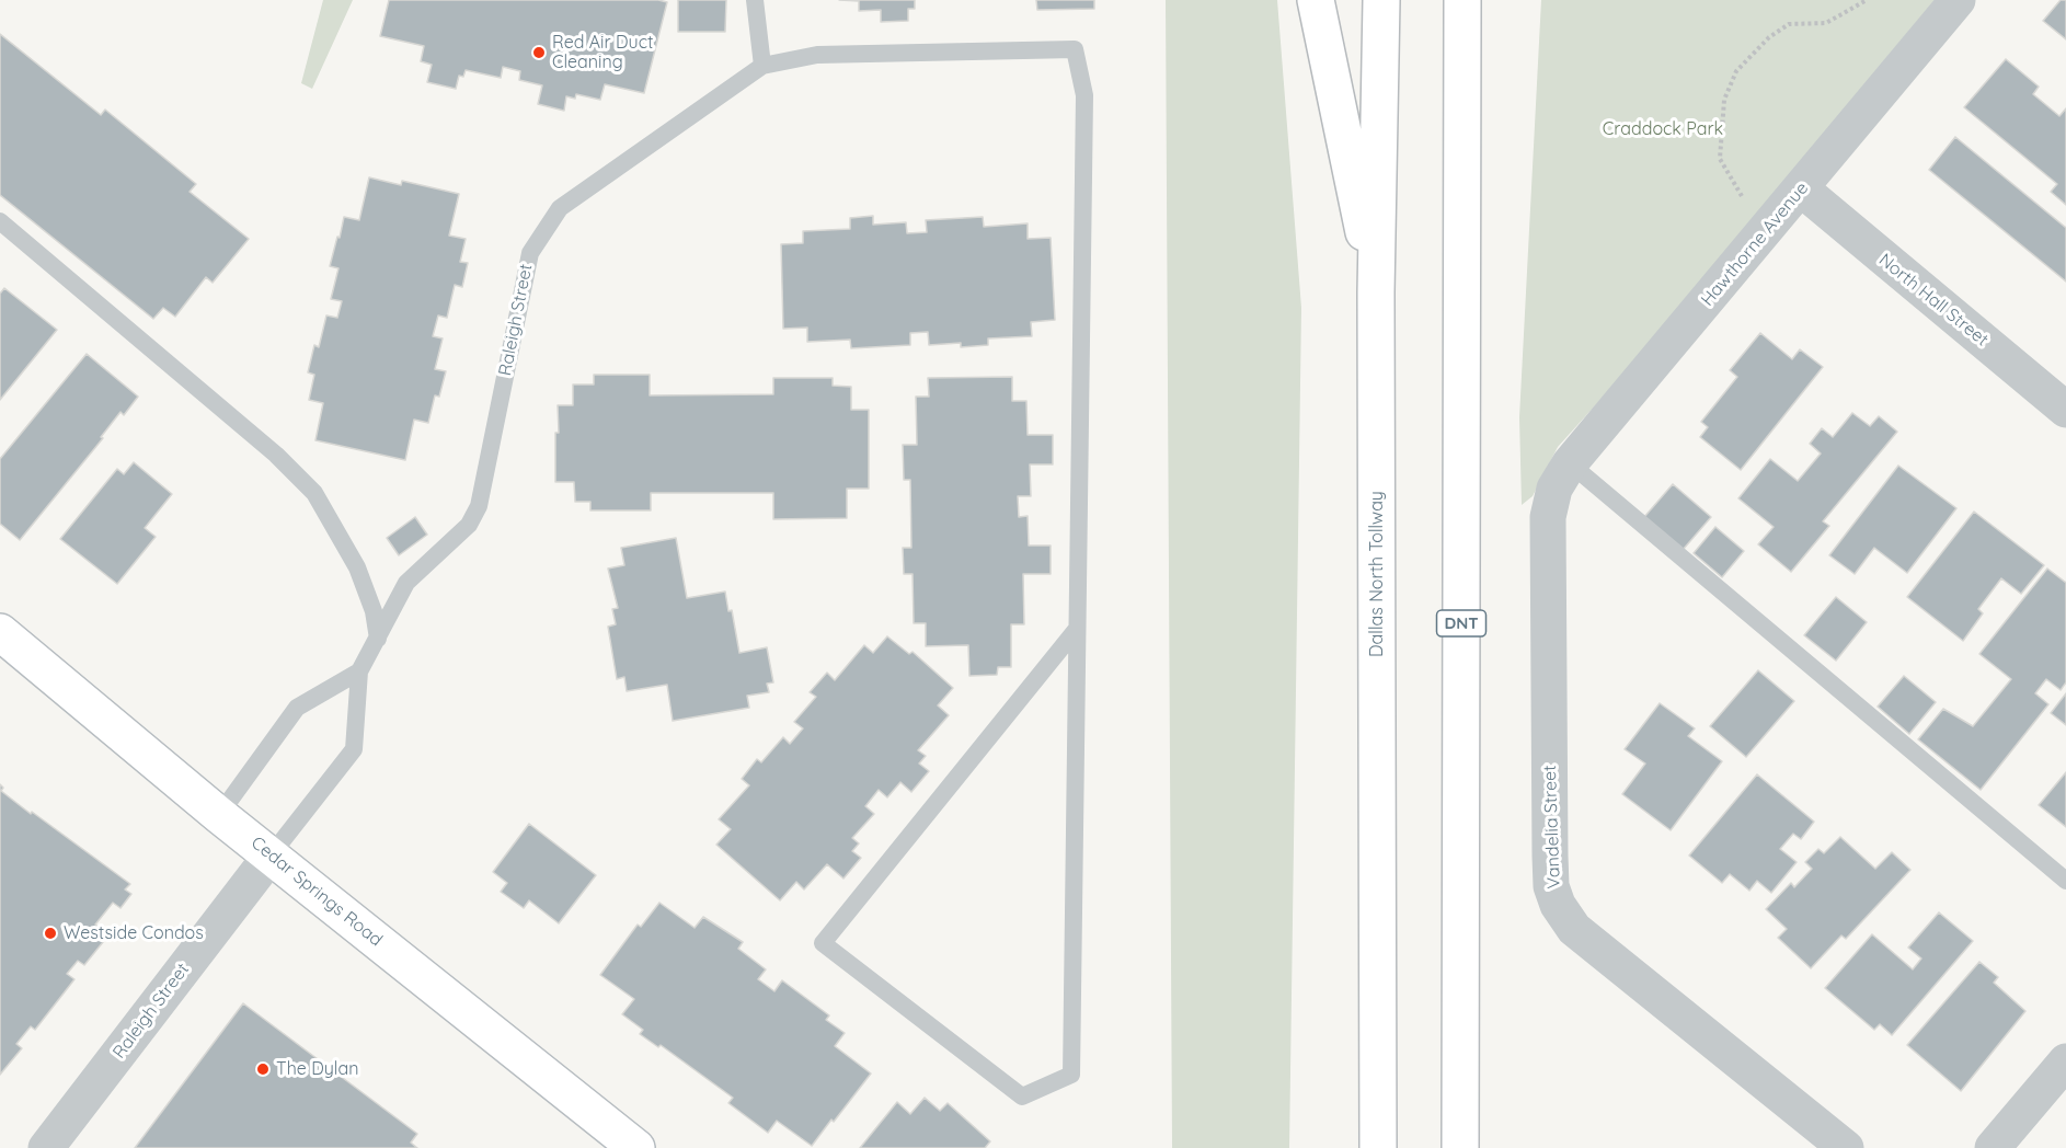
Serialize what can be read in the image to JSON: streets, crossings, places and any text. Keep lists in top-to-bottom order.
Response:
{
  "streets": {
    "main road": ["Dallas North Tollway", "DNT", "Cedar Springs Road"],
    "street": [
      "Hawthorne Avenue",
      "North Hall Street",
      "Raleigh Street",
      "Vandelia Street"
    ]
  },
  "crossings": [
    ["Hawthorne Avenue", "North Hall Street"],
    ["Hawthorne Avenue", "Vandelia Street"],
    ["Raleigh Street", "Cedar Springs Road"]
  ],
  "parks": ["Craddock Park"],
  "places": ["Red Air Duct Cleaning", "Westside Condos", "The Dylan"]
}
